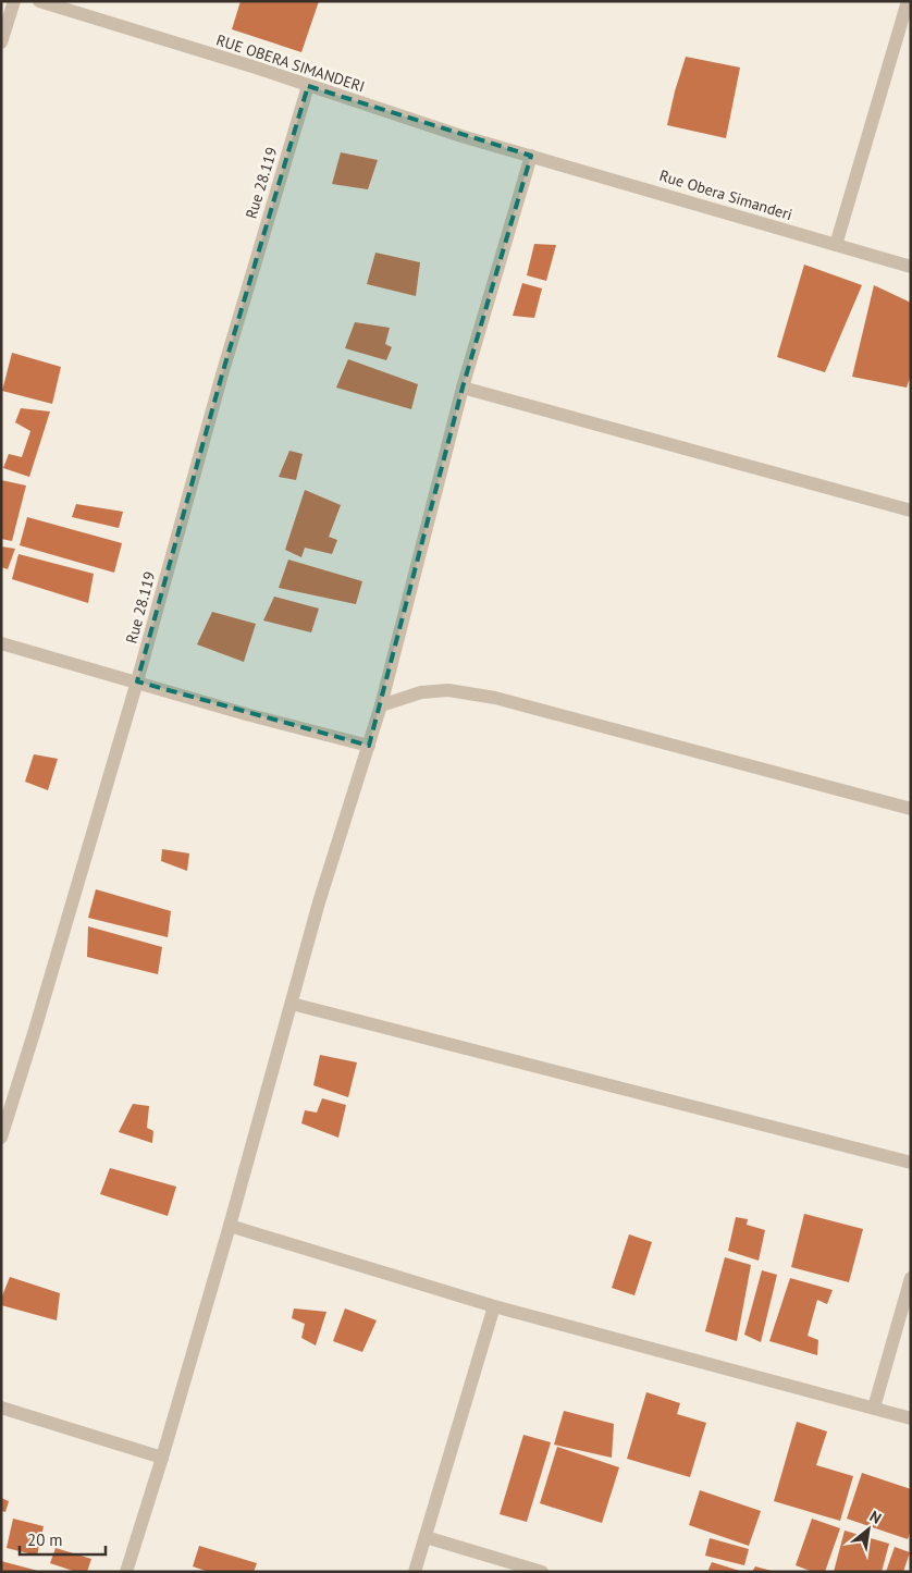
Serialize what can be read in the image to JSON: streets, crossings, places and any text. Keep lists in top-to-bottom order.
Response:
{
  "streets": {
    "street": ["RUE OBERA SIMANDERI", "Rue 28.119", "Rue Obera Simanderi"]
  },
  "crossings": [
    ["RUE OBERA SIMANDERI", "Rue 28.119"],
    ["RUE OBERA SIMANDERI", "Rue Obera Simanderi"]
  ],
  "scale_bar": "20 m",
  "north": "top right"
}
